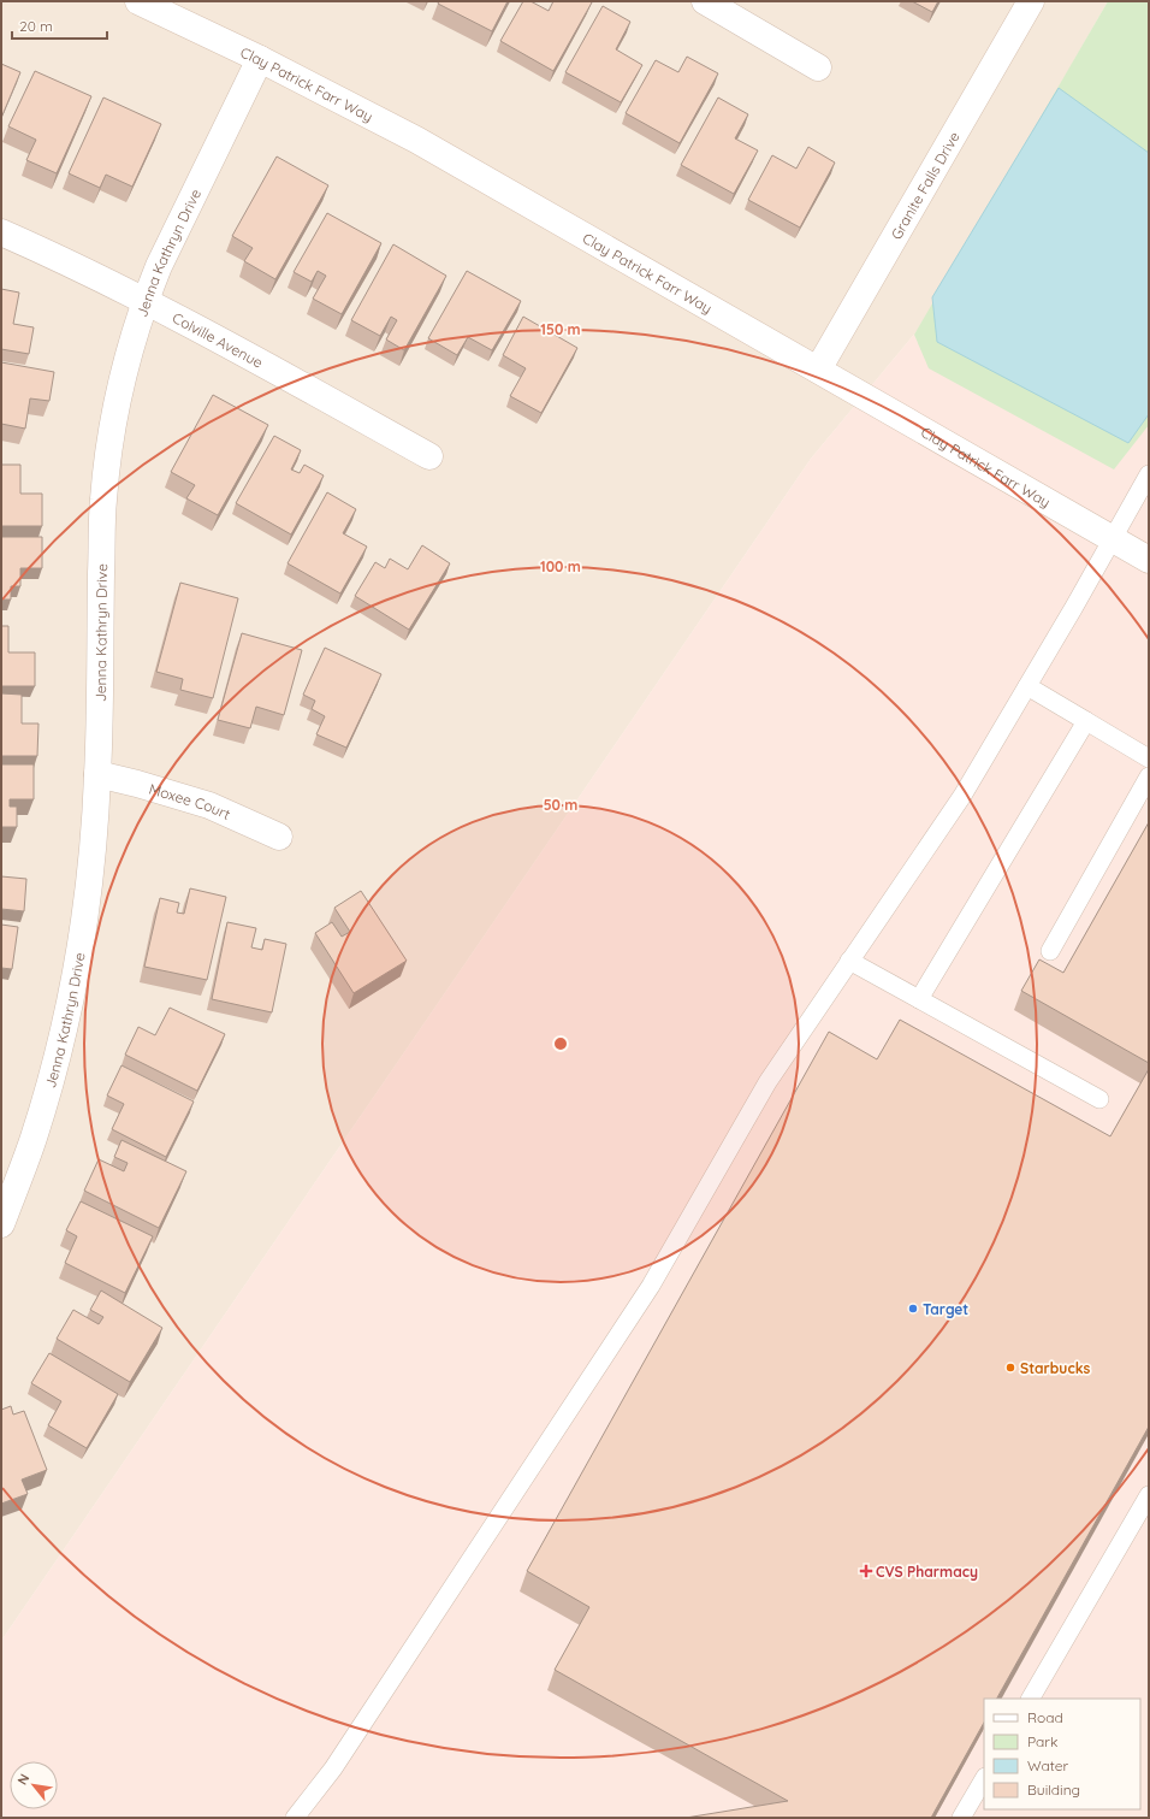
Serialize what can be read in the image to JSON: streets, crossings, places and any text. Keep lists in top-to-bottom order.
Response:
{
  "streets": {
    "street": [
      "Clay Patrick Farr Way",
      "Granite Falls Drive",
      "Jenna Kathryn Drive",
      "Colville Avenue",
      "Moxee Court"
    ]
  },
  "crossings": [
    ["Clay Patrick Farr Way", "Granite Falls Drive"],
    ["Clay Patrick Farr Way", "Jenna Kathryn Drive"],
    ["Jenna Kathryn Drive", "Colville Avenue"],
    ["Jenna Kathryn Drive", "Moxee Court"]
  ],
  "places": {
    "other": ["Target", "Starbucks"],
    "health": ["CVS Pharmacy"]
  },
  "legend": [
    "Road",
    "Park",
    "Water",
    "Building"
  ],
  "scale_bar": "20 m",
  "north": "top left",
  "rings": ["150 m", "100 m", "50 m"]
}
